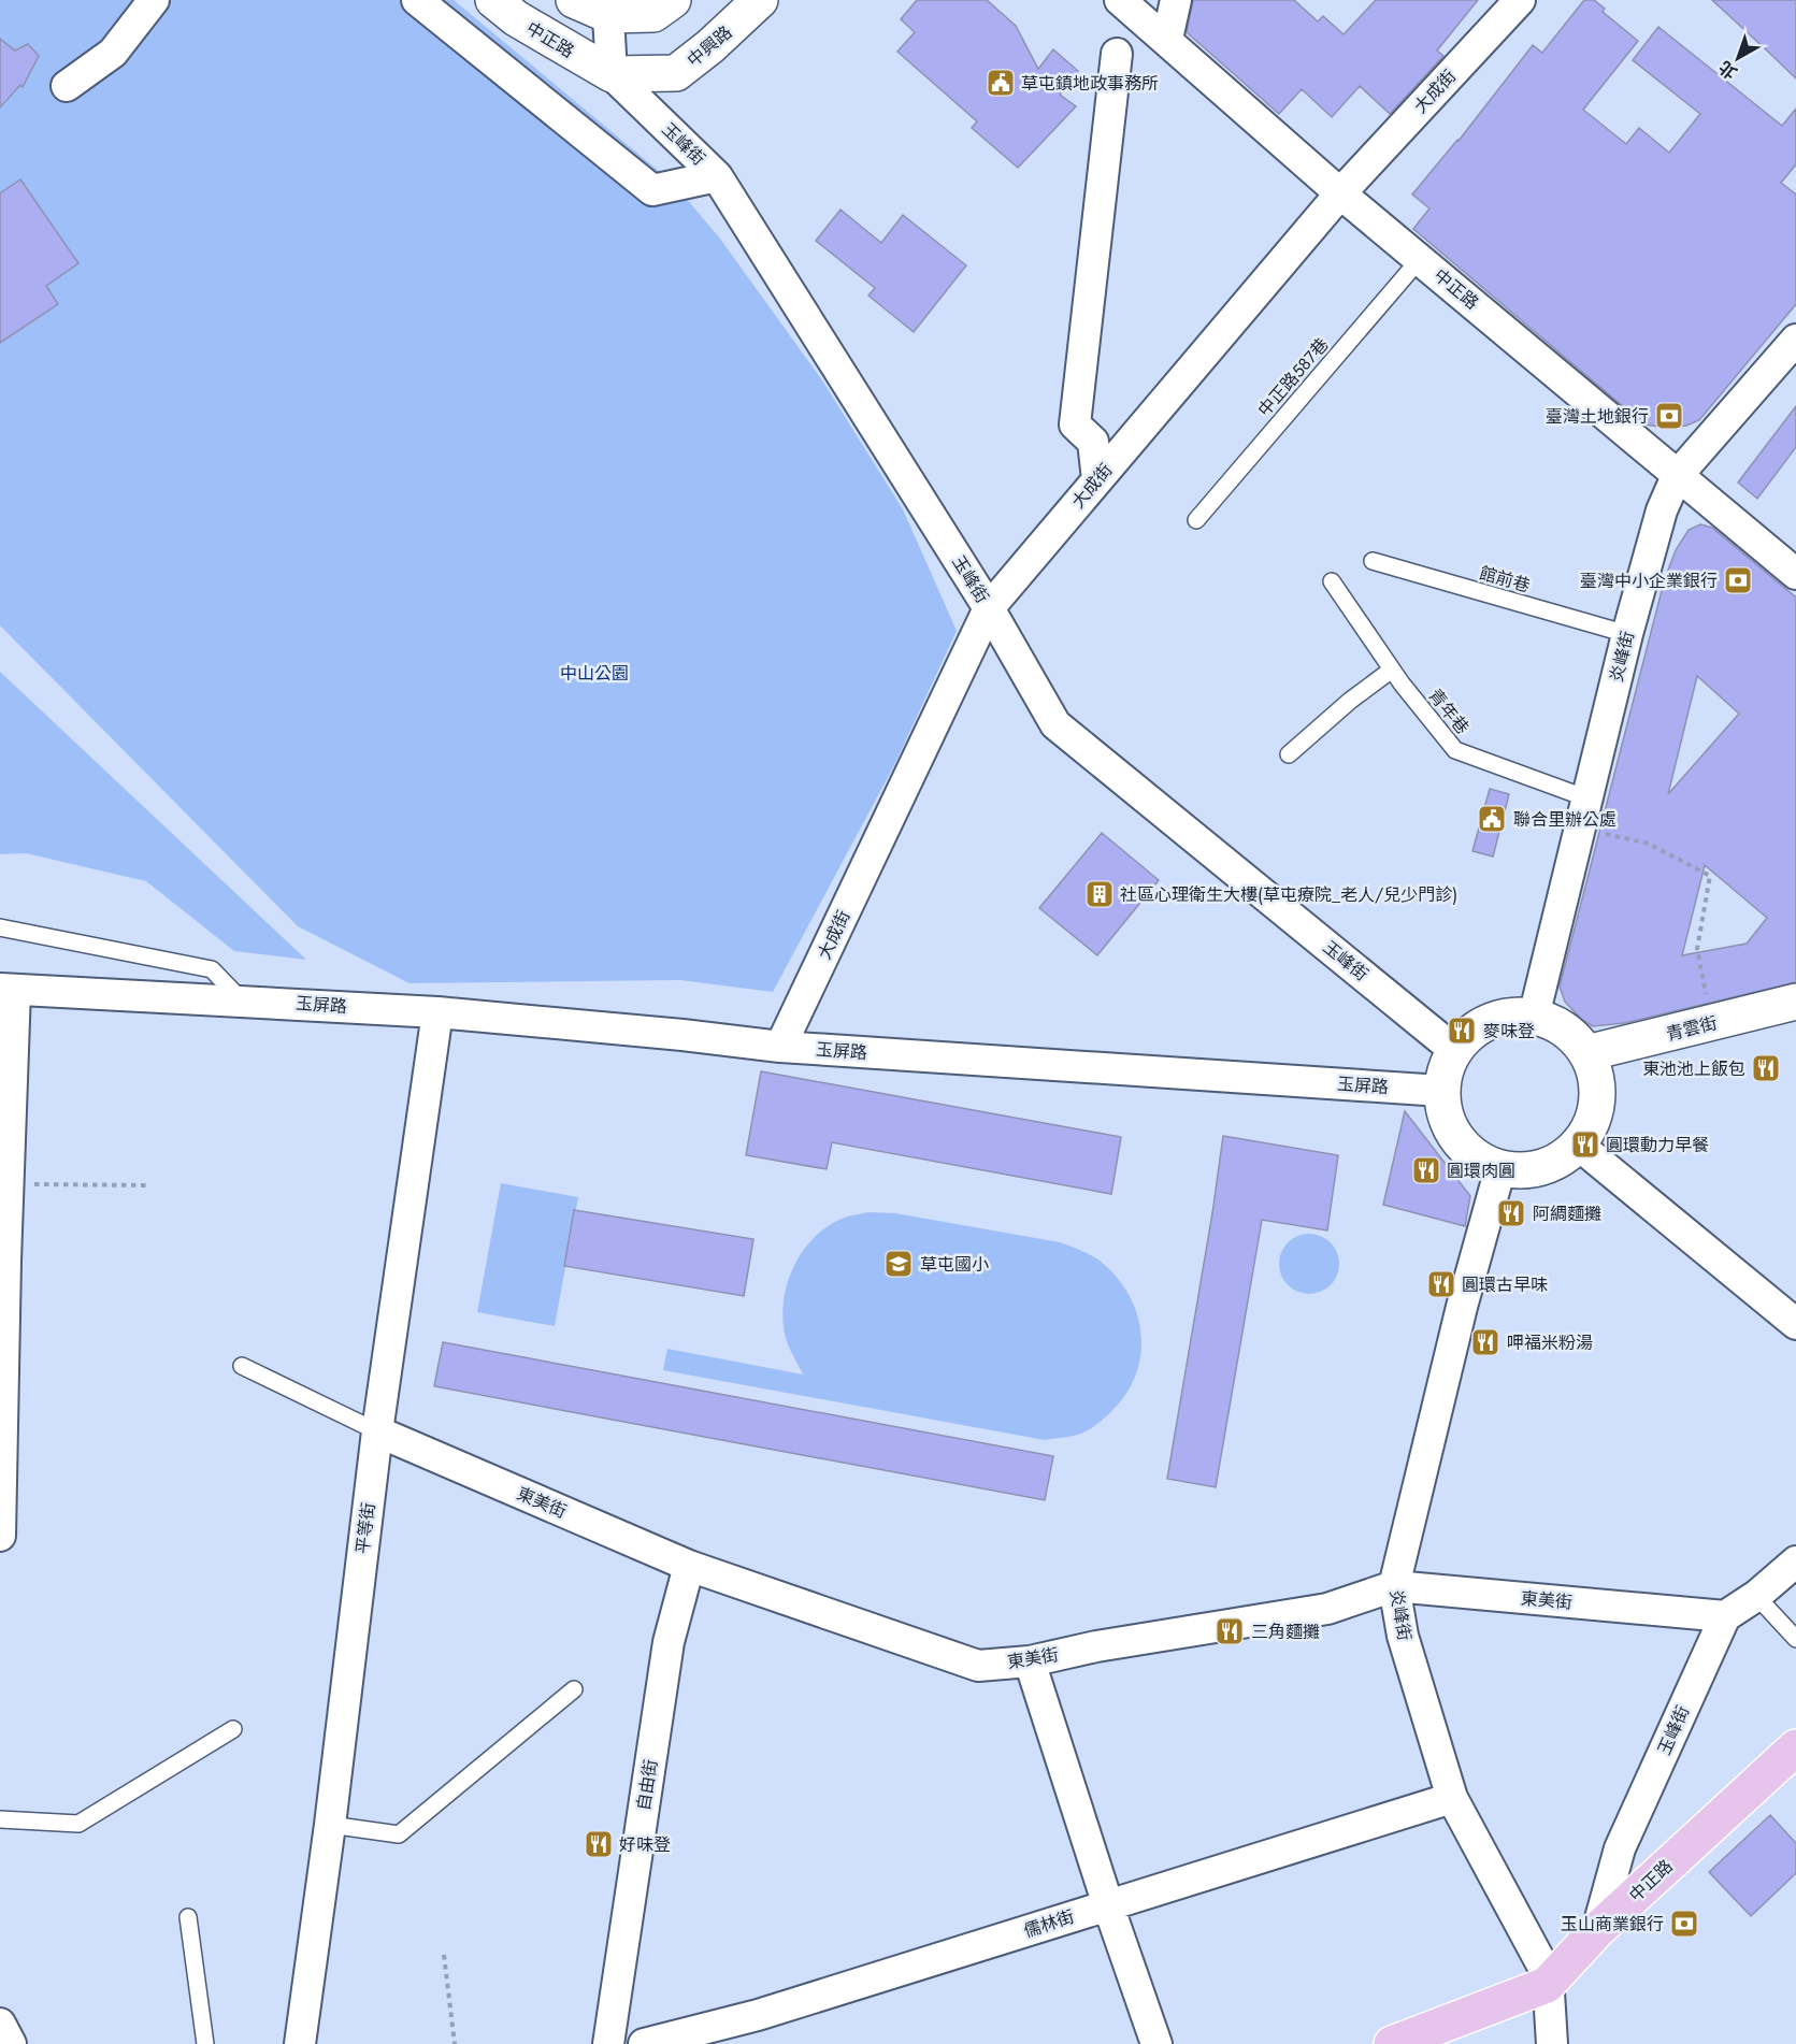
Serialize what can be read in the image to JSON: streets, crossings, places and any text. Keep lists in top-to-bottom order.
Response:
{
  "streets": {
    "main road": ["中正路"],
    "street": [
      "中興路",
      "大成街",
      "玉峰街",
      "炎峰街",
      "玉屏路",
      "青雲街",
      "東美街",
      "平等街",
      "自由街",
      "儒林街"
    ],
    "lane": ["中正路587巷", "館前巷", "青年巷"]
  },
  "crossings": [
    ["中正路", "中興路"],
    ["中正路", "大成街"],
    ["中正路", "玉峰街"],
    ["中正路", "中正路587巷"],
    ["中正路", "炎峰街"],
    ["中興路", "玉峰街"],
    ["大成街", "玉峰街"],
    ["大成街", "玉屏路"],
    ["玉峰街", "炎峰街"],
    ["玉峰街", "玉屏路"],
    ["玉峰街", "青雲街"],
    ["玉峰街", "東美街"],
    ["館前巷", "炎峰街"],
    ["炎峰街", "青年巷"],
    ["炎峰街", "玉屏路"],
    ["炎峰街", "青雲街"],
    ["炎峰街", "東美街"],
    ["炎峰街", "儒林街"],
    ["玉屏路", "青雲街"],
    ["玉屏路", "平等街"],
    ["東美街", "平等街"],
    ["東美街", "自由街"]
  ],
  "parks": ["中山公園"],
  "places": {
    "public building": ["草屯鎮地政事務所", "聯合里辦公處"],
    "bank": ["臺灣土地銀行", "臺灣中小企業銀行", "玉山商業銀行"],
    "building": ["社區心理衛生大樓(草屯療院_老人/兒少門診)"],
    "restaurant": [
      "麥味登",
      "東池池上飯包",
      "圓環動力早餐",
      "圓環肉圓",
      "阿綢麵攤",
      "圓環古早味",
      "呷福米粉湯",
      "三角麵攤",
      "好味登"
    ],
    "school or university": ["草屯國小"]
  },
  "north": "bottom left"
}
